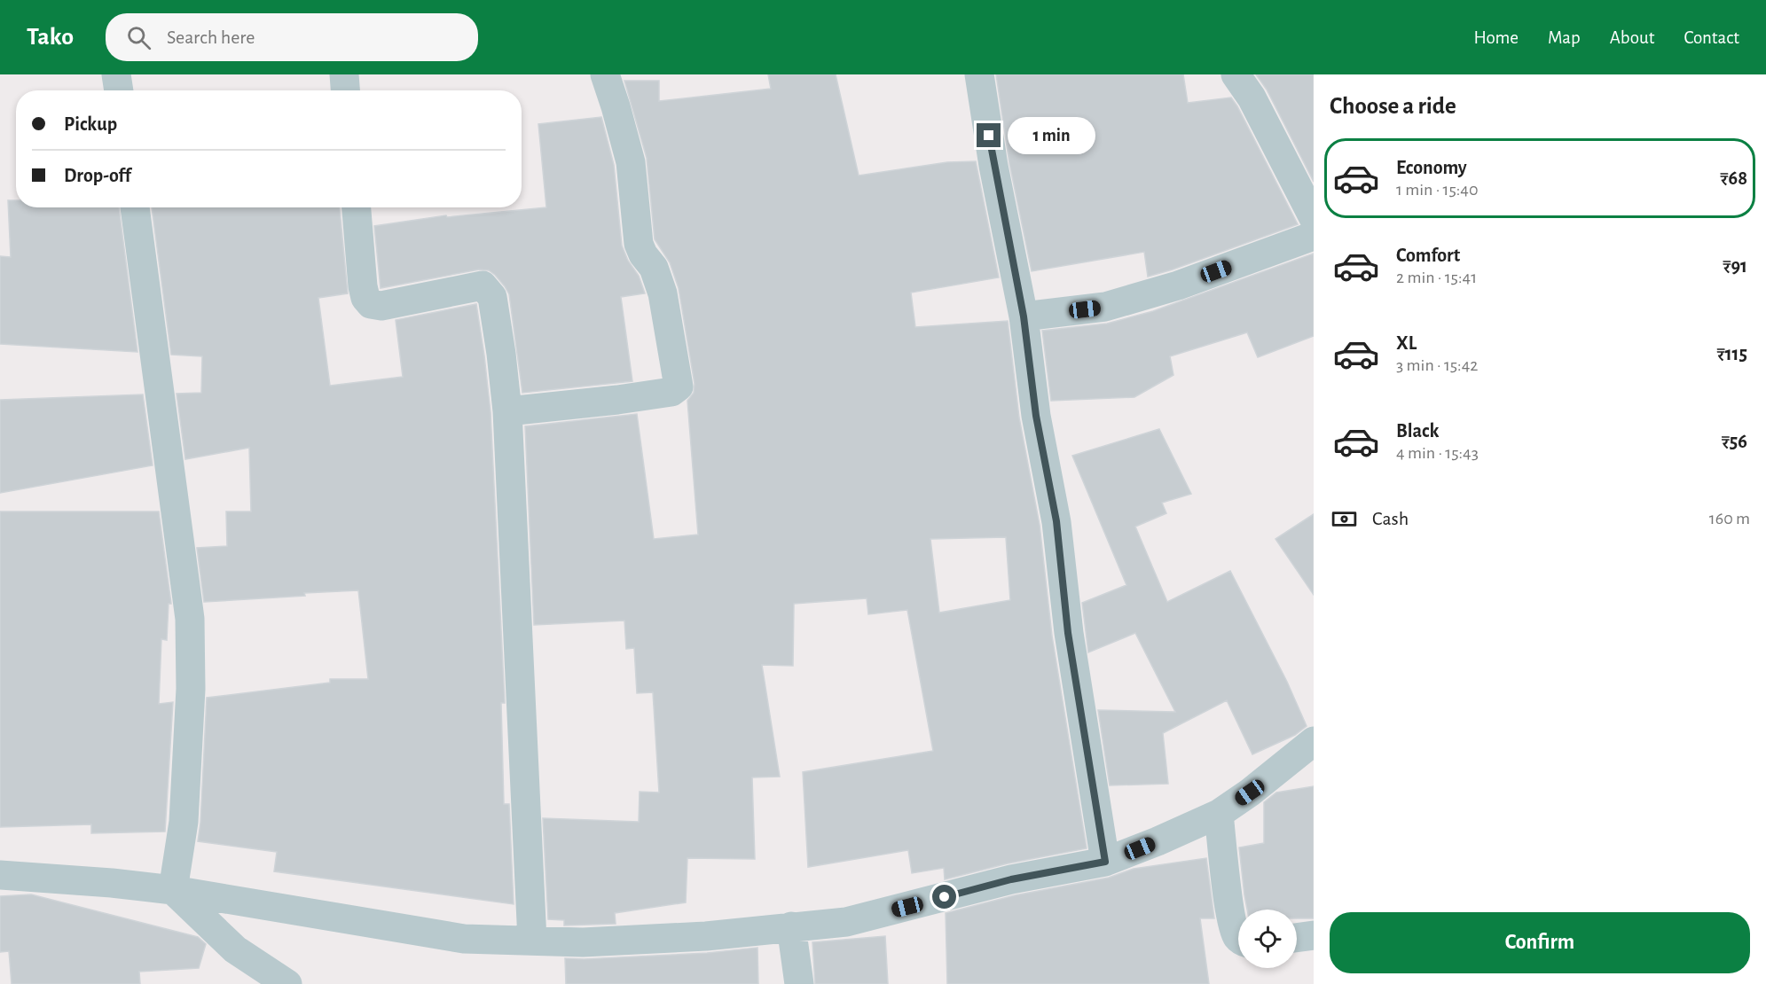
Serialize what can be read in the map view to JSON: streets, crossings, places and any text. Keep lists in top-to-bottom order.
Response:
{
  "page": {
    "header": "Tako",
    "search": "Search here",
    "nav": [
      "Home",
      "Map",
      "About",
      "Contact"
    ],
    "heading": "Choose a ride",
    "banner": ["Pickup", "Drop-off"],
    "bubble": "1 min",
    "list": [
      {
        "name": "Economy",
        "note": "1 min · 15:40",
        "value": "₹68"
      },
      {
        "name": "Comfort",
        "note": "2 min · 15:41",
        "value": "₹91"
      },
      {
        "name": "XL",
        "note": "3 min · 15:42",
        "value": "₹115"
      },
      {
        "name": "Black",
        "note": "4 min · 15:43",
        "value": "₹56"
      }
    ],
    "pay": ["Cash", "160 m"],
    "buttons": "Confirm"
  }
}
